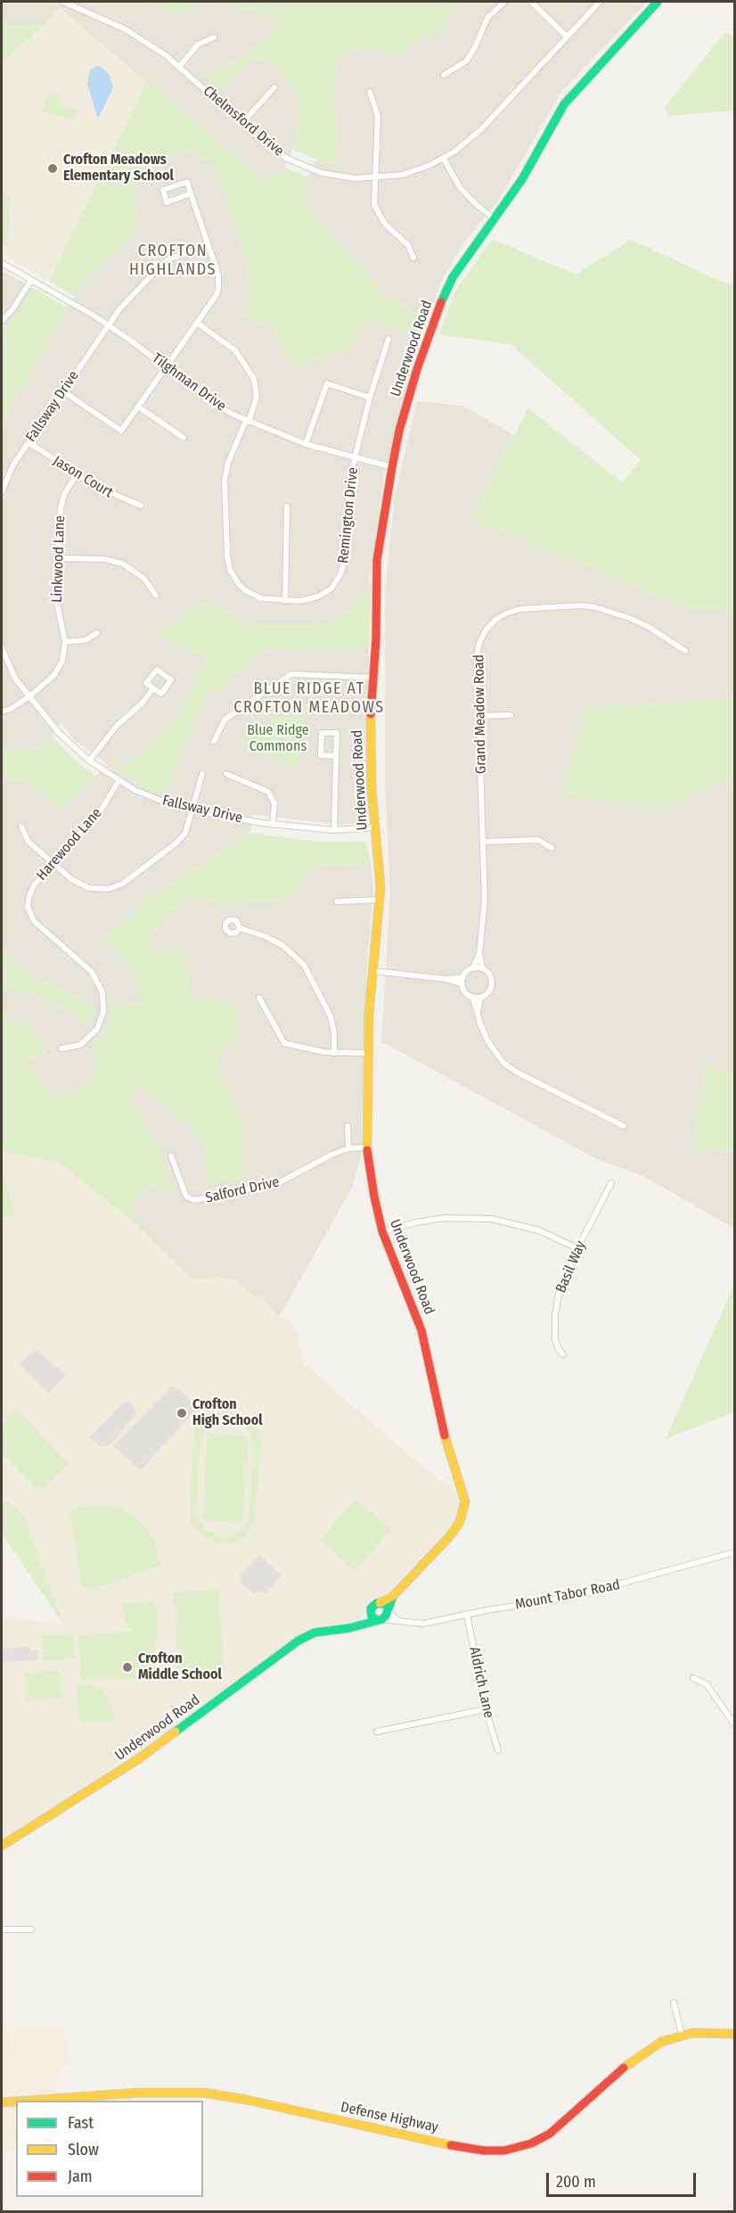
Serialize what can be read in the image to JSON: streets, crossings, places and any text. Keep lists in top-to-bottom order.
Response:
{
  "streets": {
    "street": [
      "Chelmsford Drive",
      "Underwood Road",
      "Tilghman Drive",
      "Fallsway Drive",
      "Jason Court",
      "Remington Drive",
      "Linkwood Lane",
      "Grand Meadow Road",
      "Harewood Lane",
      "Salford Drive",
      "Basil Way",
      "Mount Tabor Road",
      "Aldrich Lane",
      "Defense Highway"
    ]
  },
  "crossings": [
    ["Underwood Road", "Tilghman Drive"],
    ["Underwood Road", "Fallsway Drive"],
    ["Underwood Road", "Salford Drive"],
    ["Underwood Road", "Mount Tabor Road"],
    ["Tilghman Drive", "Fallsway Drive"],
    ["Tilghman Drive", "Remington Drive"],
    ["Fallsway Drive", "Jason Court"],
    ["Fallsway Drive", "Linkwood Lane"],
    ["Fallsway Drive", "Harewood Lane"],
    ["Jason Court", "Linkwood Lane"],
    ["Mount Tabor Road", "Aldrich Lane"]
  ],
  "districts": ["CROFTON HIGHLANDS", "BLUE RIDGE AT CROFTON MEADOWS"],
  "parks": ["Blue Ridge Commons"],
  "places": ["Crofton Meadows Elementary School", "Crofton High School", "Crofton Middle School"],
  "legend": ["Fast", "Slow", "Jam"],
  "scale_bar": "200 m"
}
